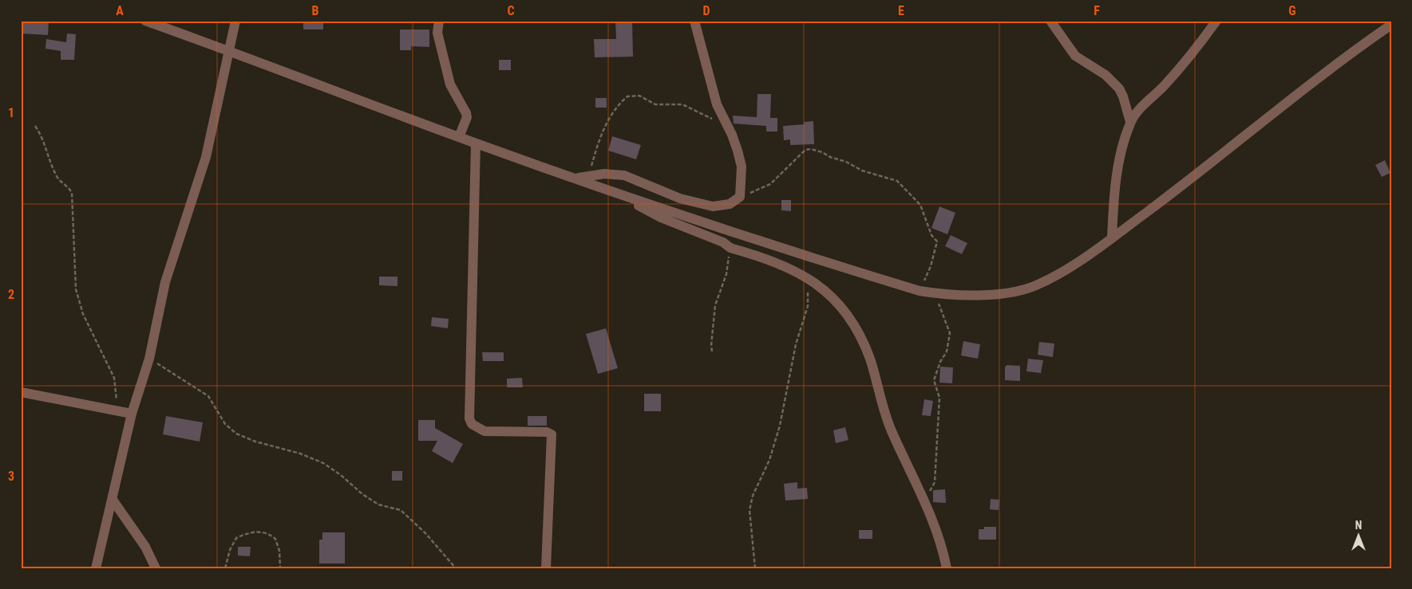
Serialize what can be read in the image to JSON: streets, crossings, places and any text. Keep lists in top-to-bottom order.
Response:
{
  "north": "top",
  "grid": {
    "columns": [
      "A",
      "B",
      "C",
      "D",
      "E",
      "F",
      "G"
    ],
    "rows": ["1", "2", "3"]
  }
}
